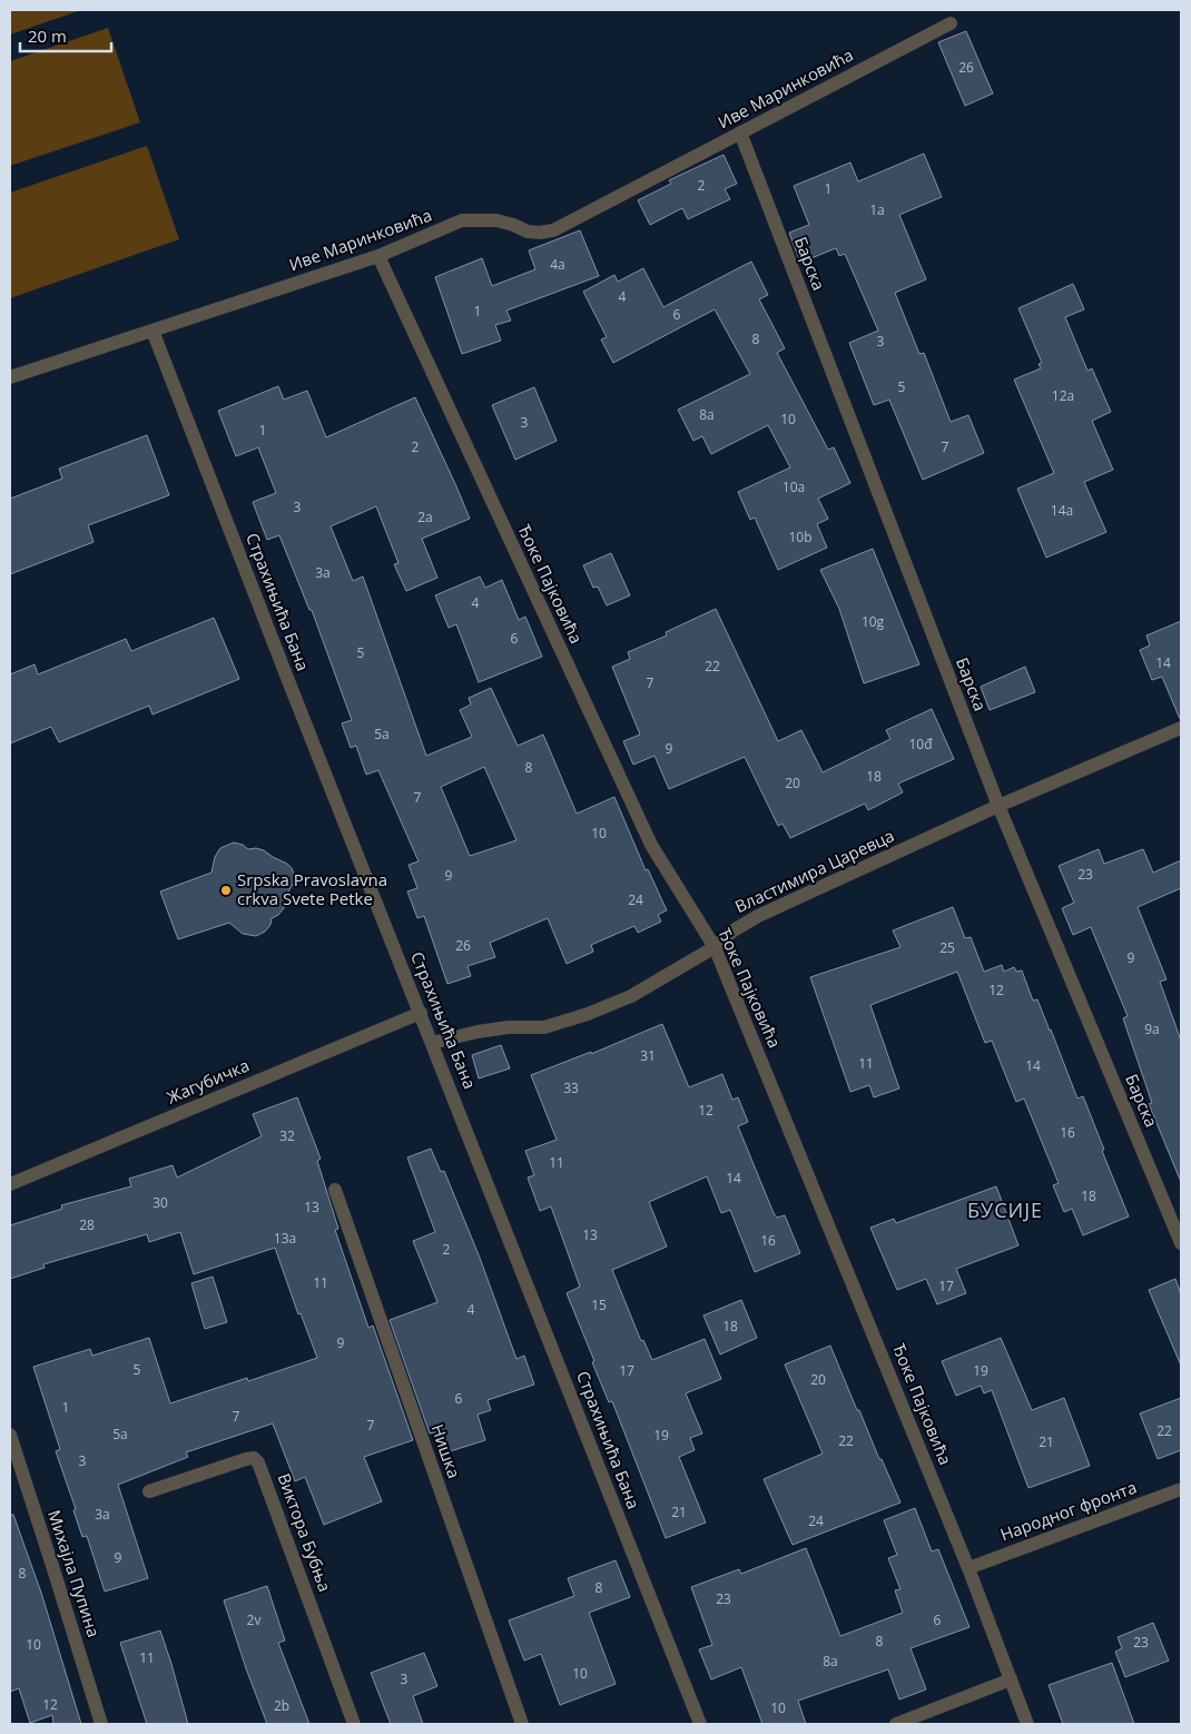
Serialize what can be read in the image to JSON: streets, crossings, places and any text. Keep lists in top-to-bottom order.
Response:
{
  "streets": {
    "street": [
      "Иве Маринковића",
      "Барска",
      "Ђоке Пајковића",
      "Страхињића Бана",
      "Властимира Царевца",
      "Жагубичка",
      "Нишка",
      "Народног фронта",
      "Виктора Бубња",
      "Михајла Пупина"
    ]
  },
  "crossings": [
    ["Иве Маринковића", "Барска"],
    ["Иве Маринковића", "Ђоке Пајковића"],
    ["Иве Маринковића", "Страхињића Бана"],
    ["Барска", "Властимира Царевца"],
    ["Ђоке Пајковића", "Властимира Царевца"],
    ["Ђоке Пајковића", "Народног фронта"],
    ["Страхињића Бана", "Властимира Царевца"],
    ["Страхињића Бана", "Жагубичка"]
  ],
  "districts": ["БУСИЈЕ"],
  "places": ["Srpska Pravoslavna crkva Svete Petke"],
  "house_numbers": [
    "26",
    "2",
    "1",
    "1a",
    "4a",
    "4",
    "1",
    "6",
    "8",
    "3",
    "5",
    "12a",
    "8a",
    "10",
    "3",
    "1",
    "2",
    "7",
    "10a",
    "3",
    "14a",
    "2a",
    "10b",
    "3a",
    "4",
    "10g",
    "6",
    "5",
    "14",
    "22",
    "7",
    "5a",
    "10đ",
    "9",
    "8",
    "18",
    "20",
    "7",
    "10",
    "23",
    "9",
    "24",
    "26",
    "25",
    "9",
    "12",
    "9a",
    "31",
    "11",
    "14",
    "33",
    "12",
    "16",
    "32",
    "11",
    "14",
    "18",
    "30",
    "13",
    "28",
    "13",
    "13a",
    "16",
    "2",
    "11",
    "17",
    "15",
    "4",
    "18",
    "9",
    "5",
    "17",
    "19",
    "20",
    "6",
    "1",
    "7",
    "7",
    "22",
    "5a",
    "19",
    "22",
    "21",
    "3",
    "21",
    "3a",
    "24",
    "9",
    "8",
    "8",
    "23",
    "2v",
    "6",
    "8",
    "23",
    "10",
    "11",
    "8a",
    "10",
    "3",
    "12",
    "2b",
    "10"
  ],
  "scale_bar": "20 m"
}
